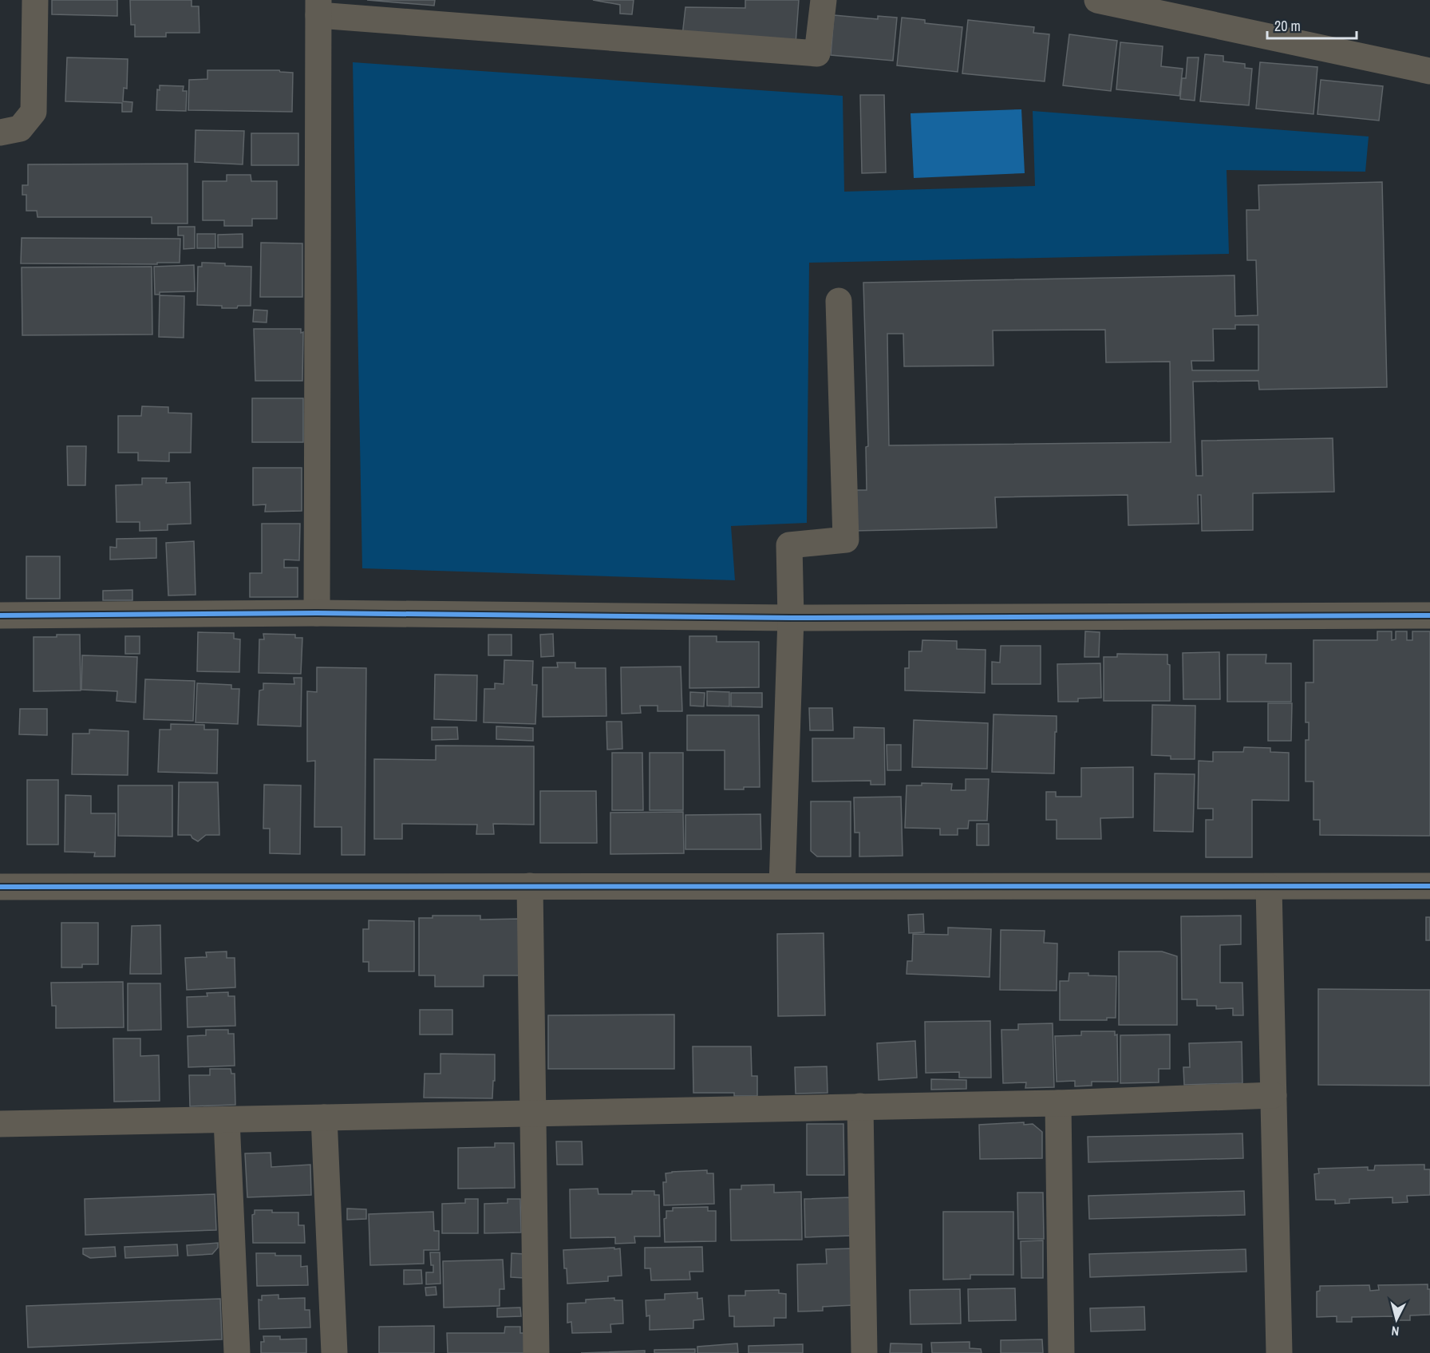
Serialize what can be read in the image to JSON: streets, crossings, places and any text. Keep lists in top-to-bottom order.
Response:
{
  "scale_bar": "20 m",
  "north": "bottom"
}
